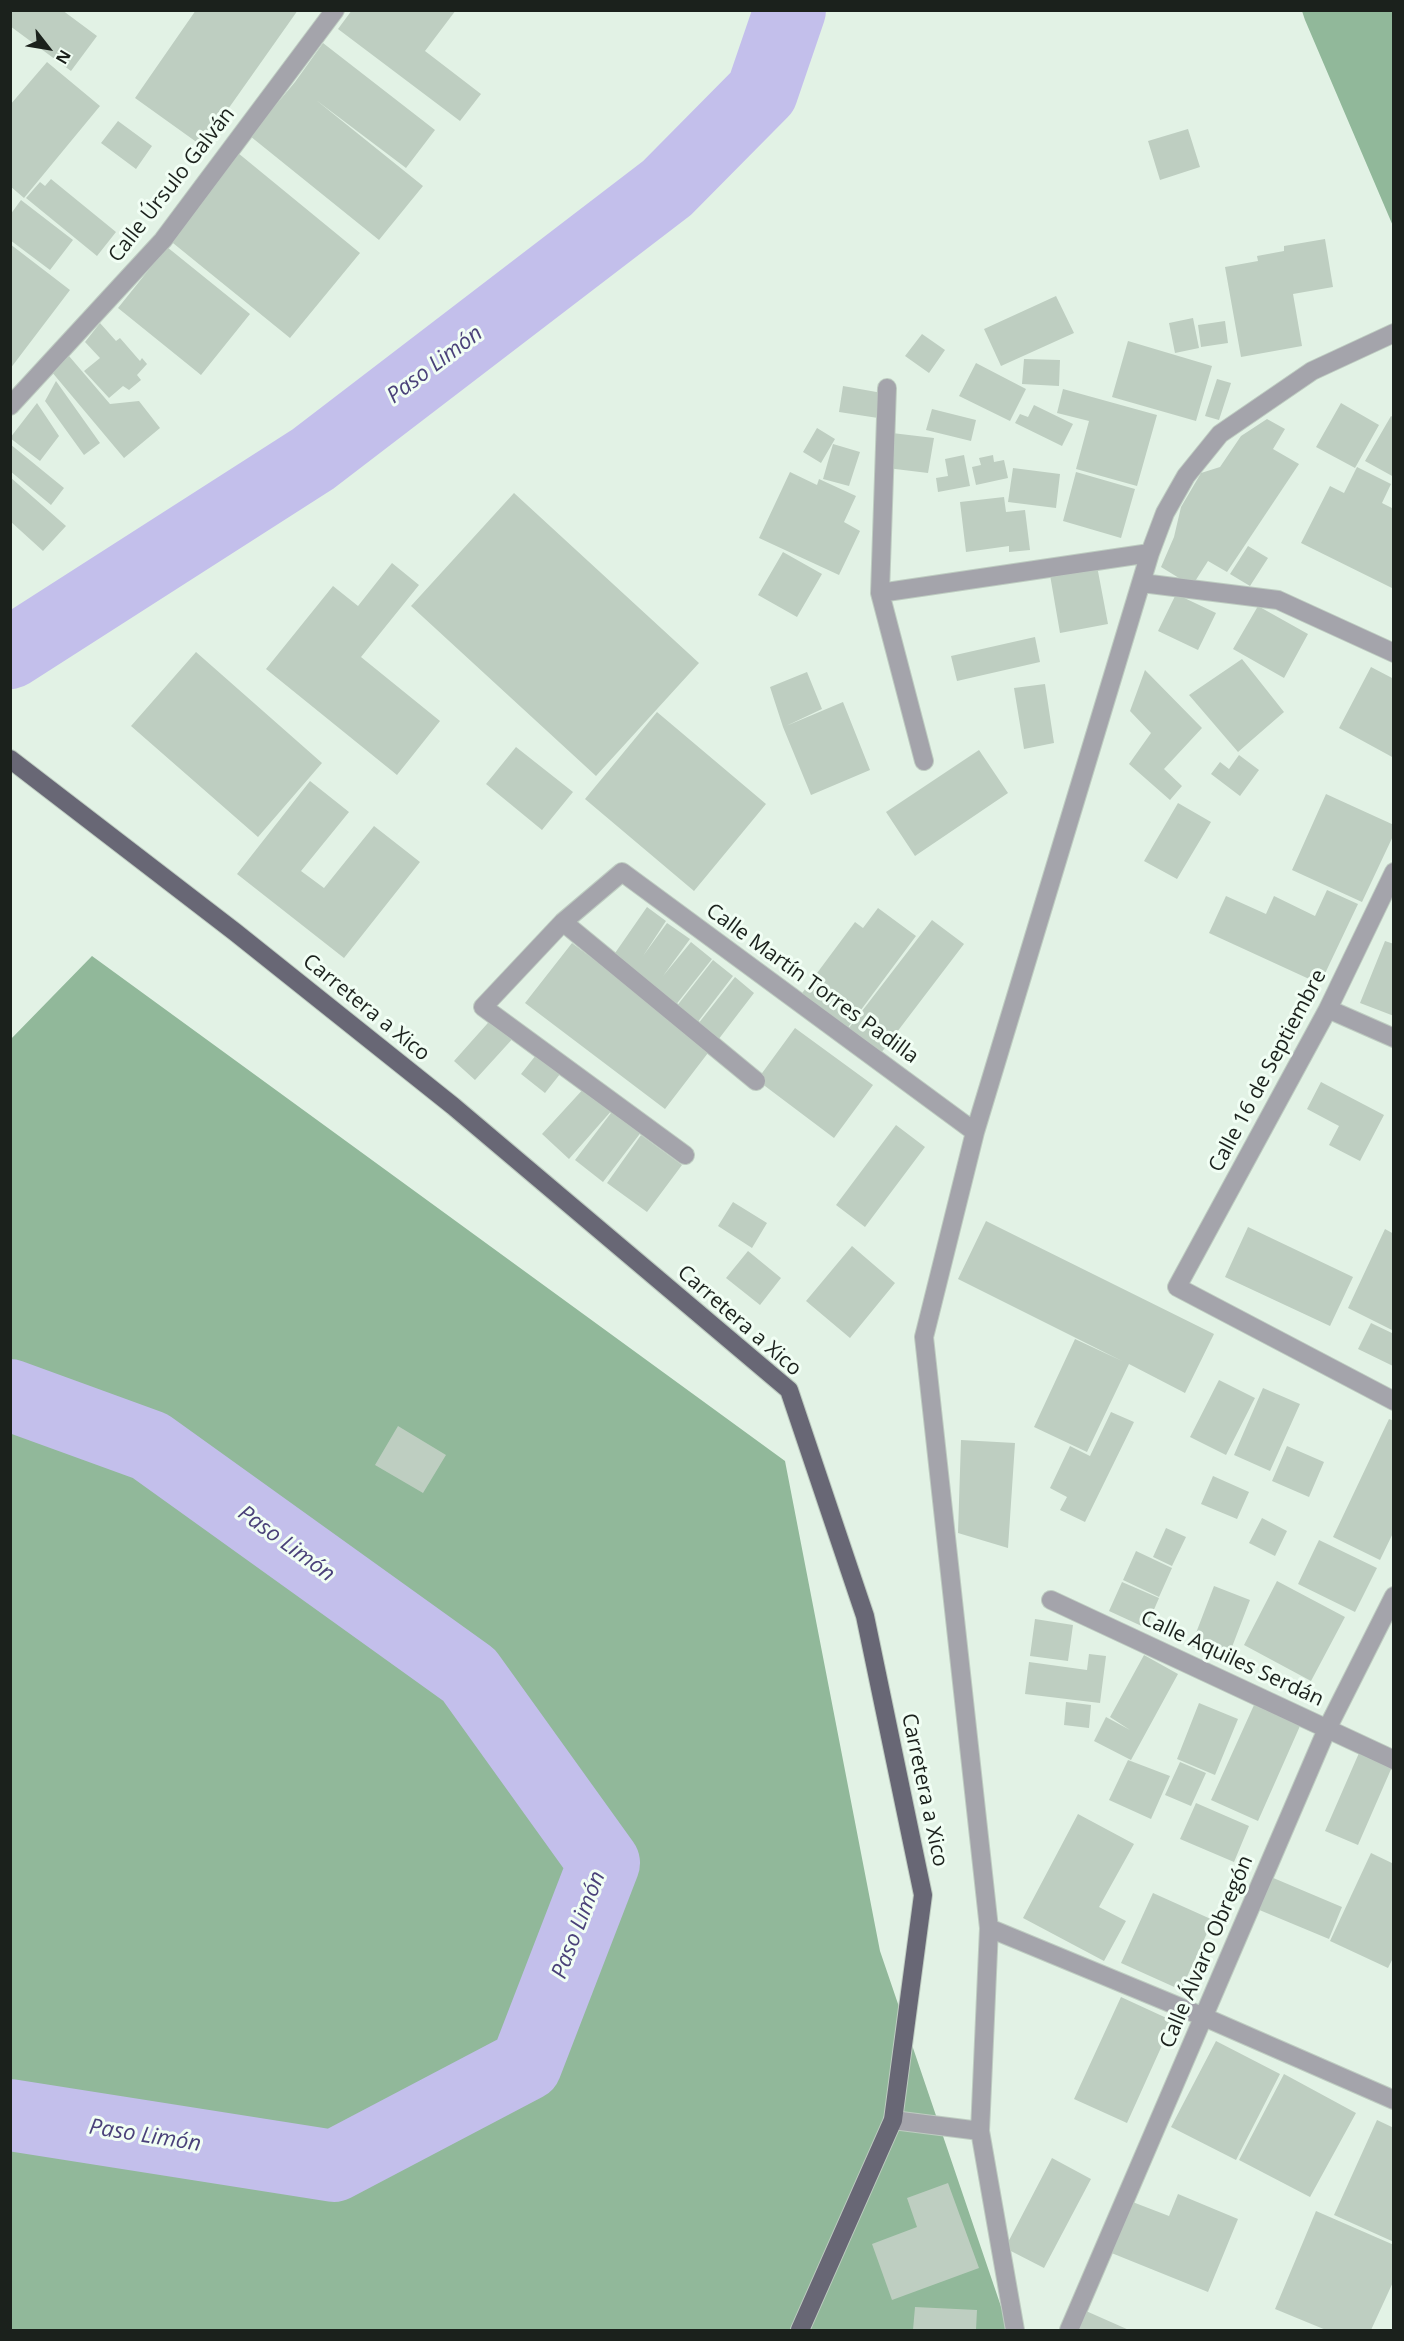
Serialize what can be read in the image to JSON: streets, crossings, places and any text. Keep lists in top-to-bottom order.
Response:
{
  "streets": {
    "main road": ["Carretera a Xico"],
    "street": [
      "Calle Úrsulo Galván",
      "Calle Martín Torres Padilla",
      "Calle 16 de Septiembre",
      "Calle Aquiles Serdán",
      "Calle Álvaro Obregón"
    ]
  },
  "crossings": [
    ["Calle Aquiles Serdán", "Calle Álvaro Obregón"]
  ],
  "water": ["Paso Limón"],
  "north": "bottom right"
}
